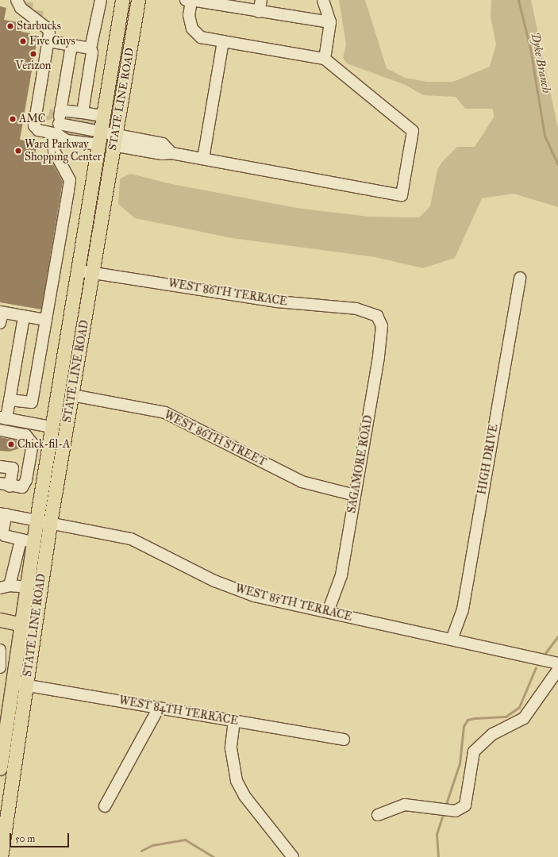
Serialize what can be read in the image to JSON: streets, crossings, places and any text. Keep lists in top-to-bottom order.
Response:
{
  "streets": {
    "main road": ["STATE LINE ROAD"],
    "street": [
      "WEST 86TH TERRACE",
      "WEST 86TH STREET",
      "HIGH DRIVE",
      "SAGAMORE ROAD",
      "WEST 85TH TERRACE",
      "WEST 84TH TERRACE"
    ]
  },
  "crossings": [
    ["STATE LINE ROAD", "WEST 86TH TERRACE"],
    ["STATE LINE ROAD", "WEST 86TH STREET"],
    ["STATE LINE ROAD", "WEST 85TH TERRACE"],
    ["STATE LINE ROAD", "WEST 84TH TERRACE"],
    ["WEST 86TH TERRACE", "SAGAMORE ROAD"],
    ["WEST 86TH STREET", "SAGAMORE ROAD"],
    ["HIGH DRIVE", "WEST 85TH TERRACE"],
    ["SAGAMORE ROAD", "WEST 85TH TERRACE"]
  ],
  "water": ["Dyke Branch"],
  "places": [
    "Starbucks",
    "Five Guys",
    "Verizon",
    "AMC",
    "Ward Parkway Shopping Center",
    "Chick-fil-A"
  ],
  "scale_bar": "50 m"
}
